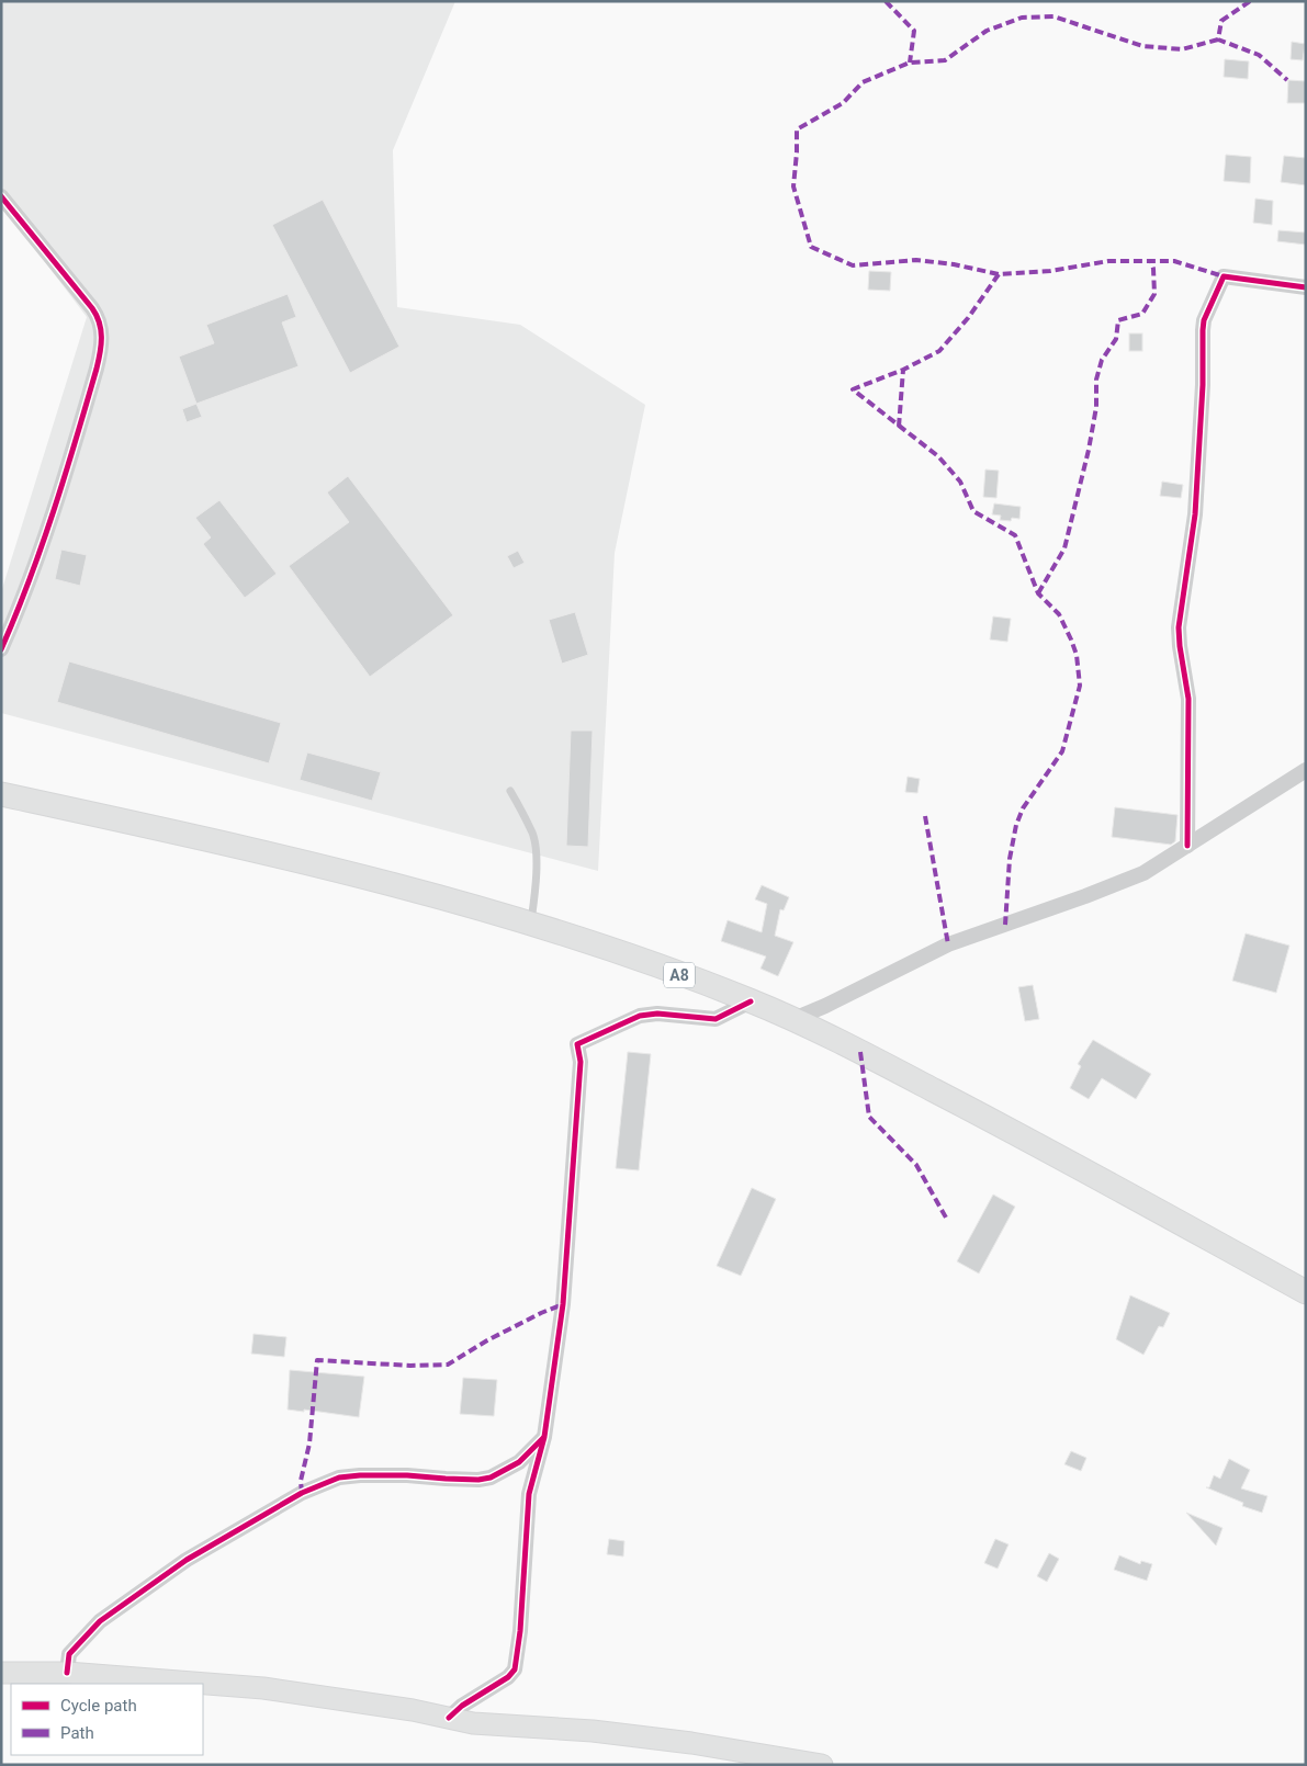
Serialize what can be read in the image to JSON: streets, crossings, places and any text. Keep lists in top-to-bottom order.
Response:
{
  "streets": {
    "main road": ["A8"]
  },
  "legend": ["Cycle path", "Path"]
}
